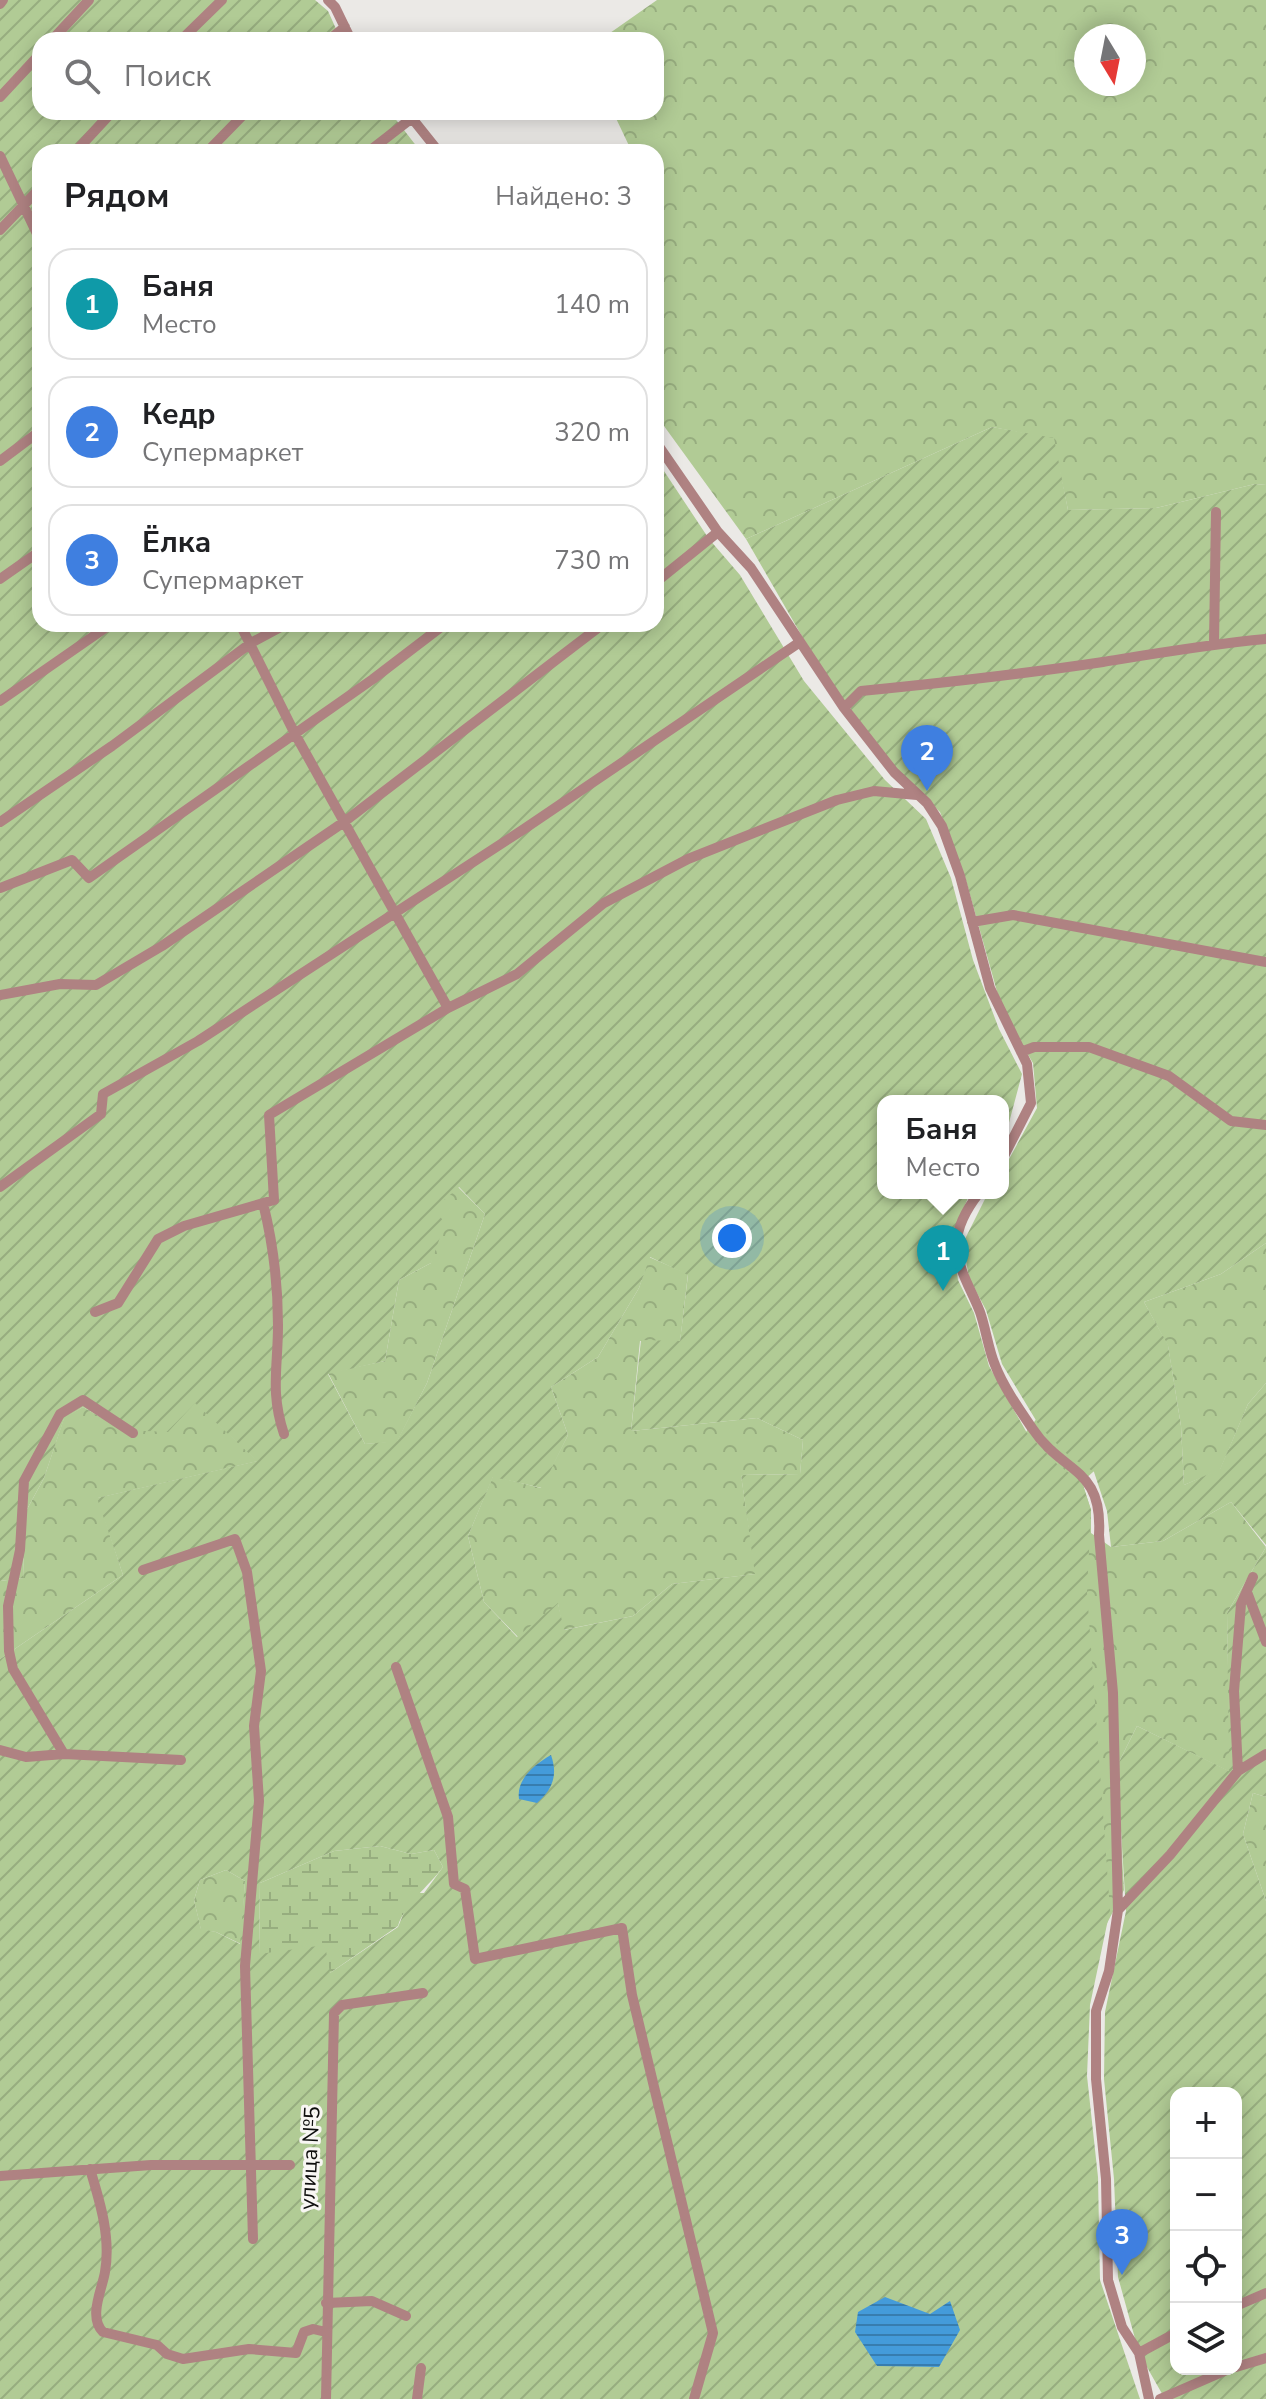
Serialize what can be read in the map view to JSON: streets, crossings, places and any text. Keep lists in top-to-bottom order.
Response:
{
  "streets": {
    "street": ["улица №5"]
  },
  "north": "bottom",
  "page": {
    "search": "Поиск",
    "heading": ["Рядом", "Найдено: 3"],
    "list": [
      {
        "mark": "1",
        "name": "Баня",
        "note": "Место",
        "value": "140 m"
      },
      {
        "mark": "2",
        "name": "Кедр",
        "note": "Супермаркет",
        "value": "320 m"
      },
      {
        "mark": "3",
        "name": "Ёлка",
        "note": "Супермаркет",
        "value": "730 m"
      }
    ],
    "pins": ["2", "1", "3"],
    "popup": ["Баня", "Место"],
    "map_buttons": ["+", "−"]
  }
}
